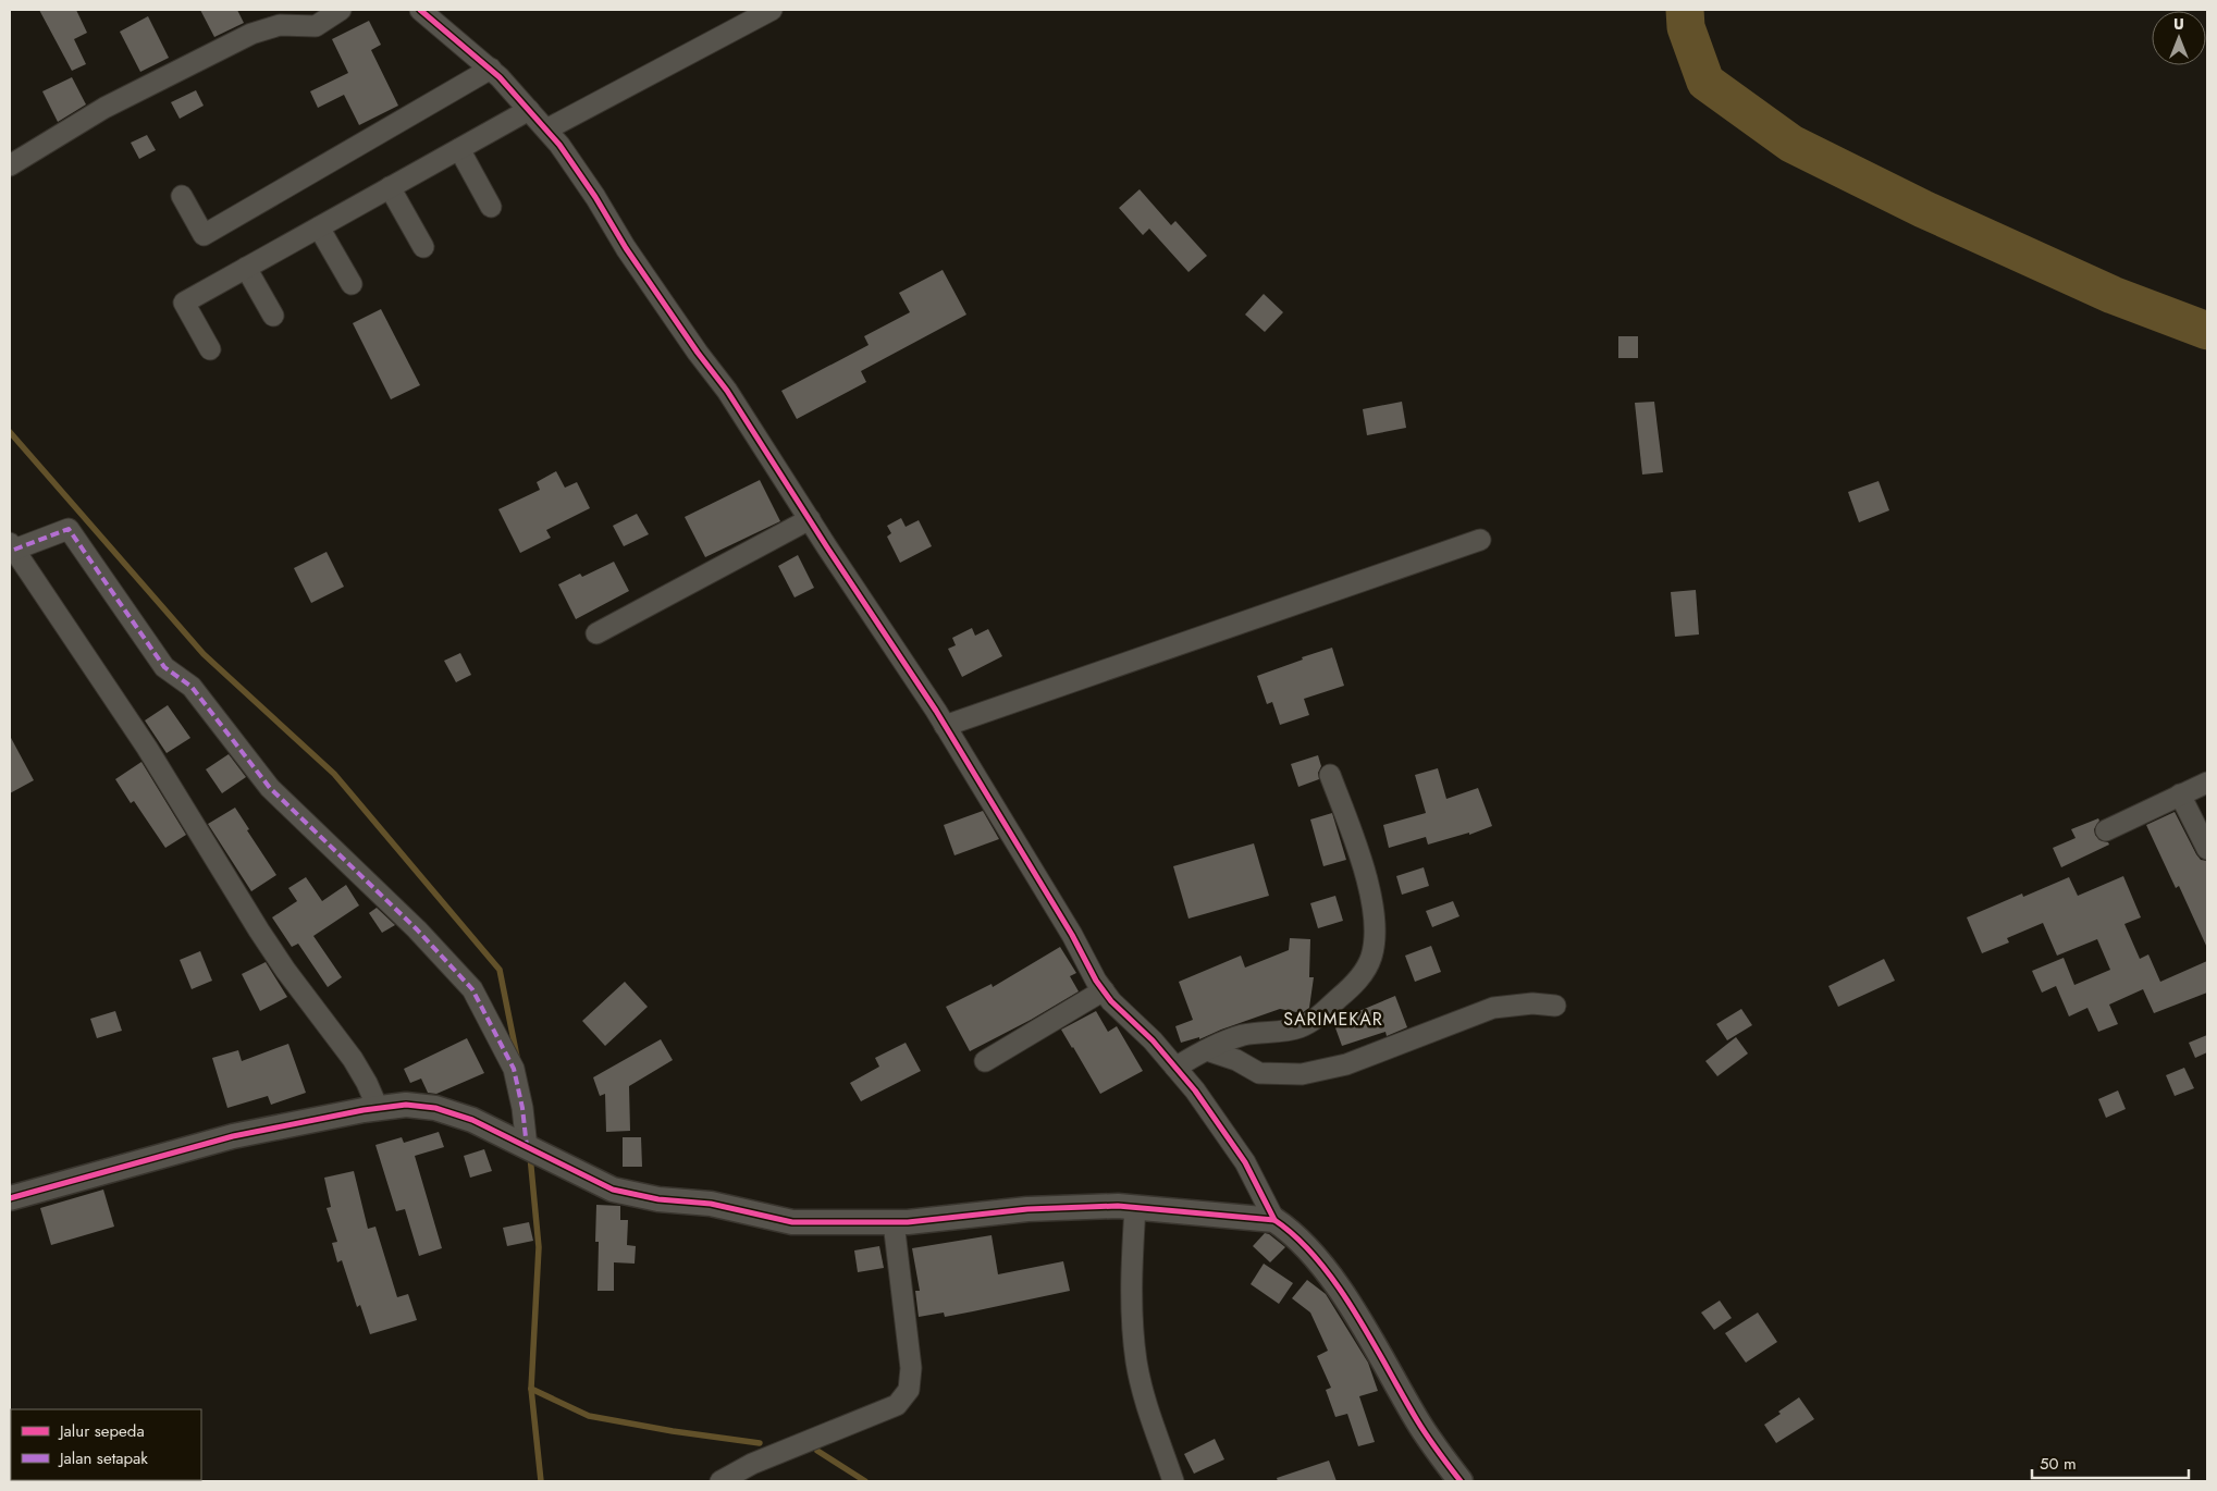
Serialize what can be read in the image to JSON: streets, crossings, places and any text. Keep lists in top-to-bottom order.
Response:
{
  "districts": ["SARIMEKAR"],
  "legend": ["Jalur sepeda", "Jalan setapak"],
  "scale_bar": "50 m",
  "north": "top"
}
